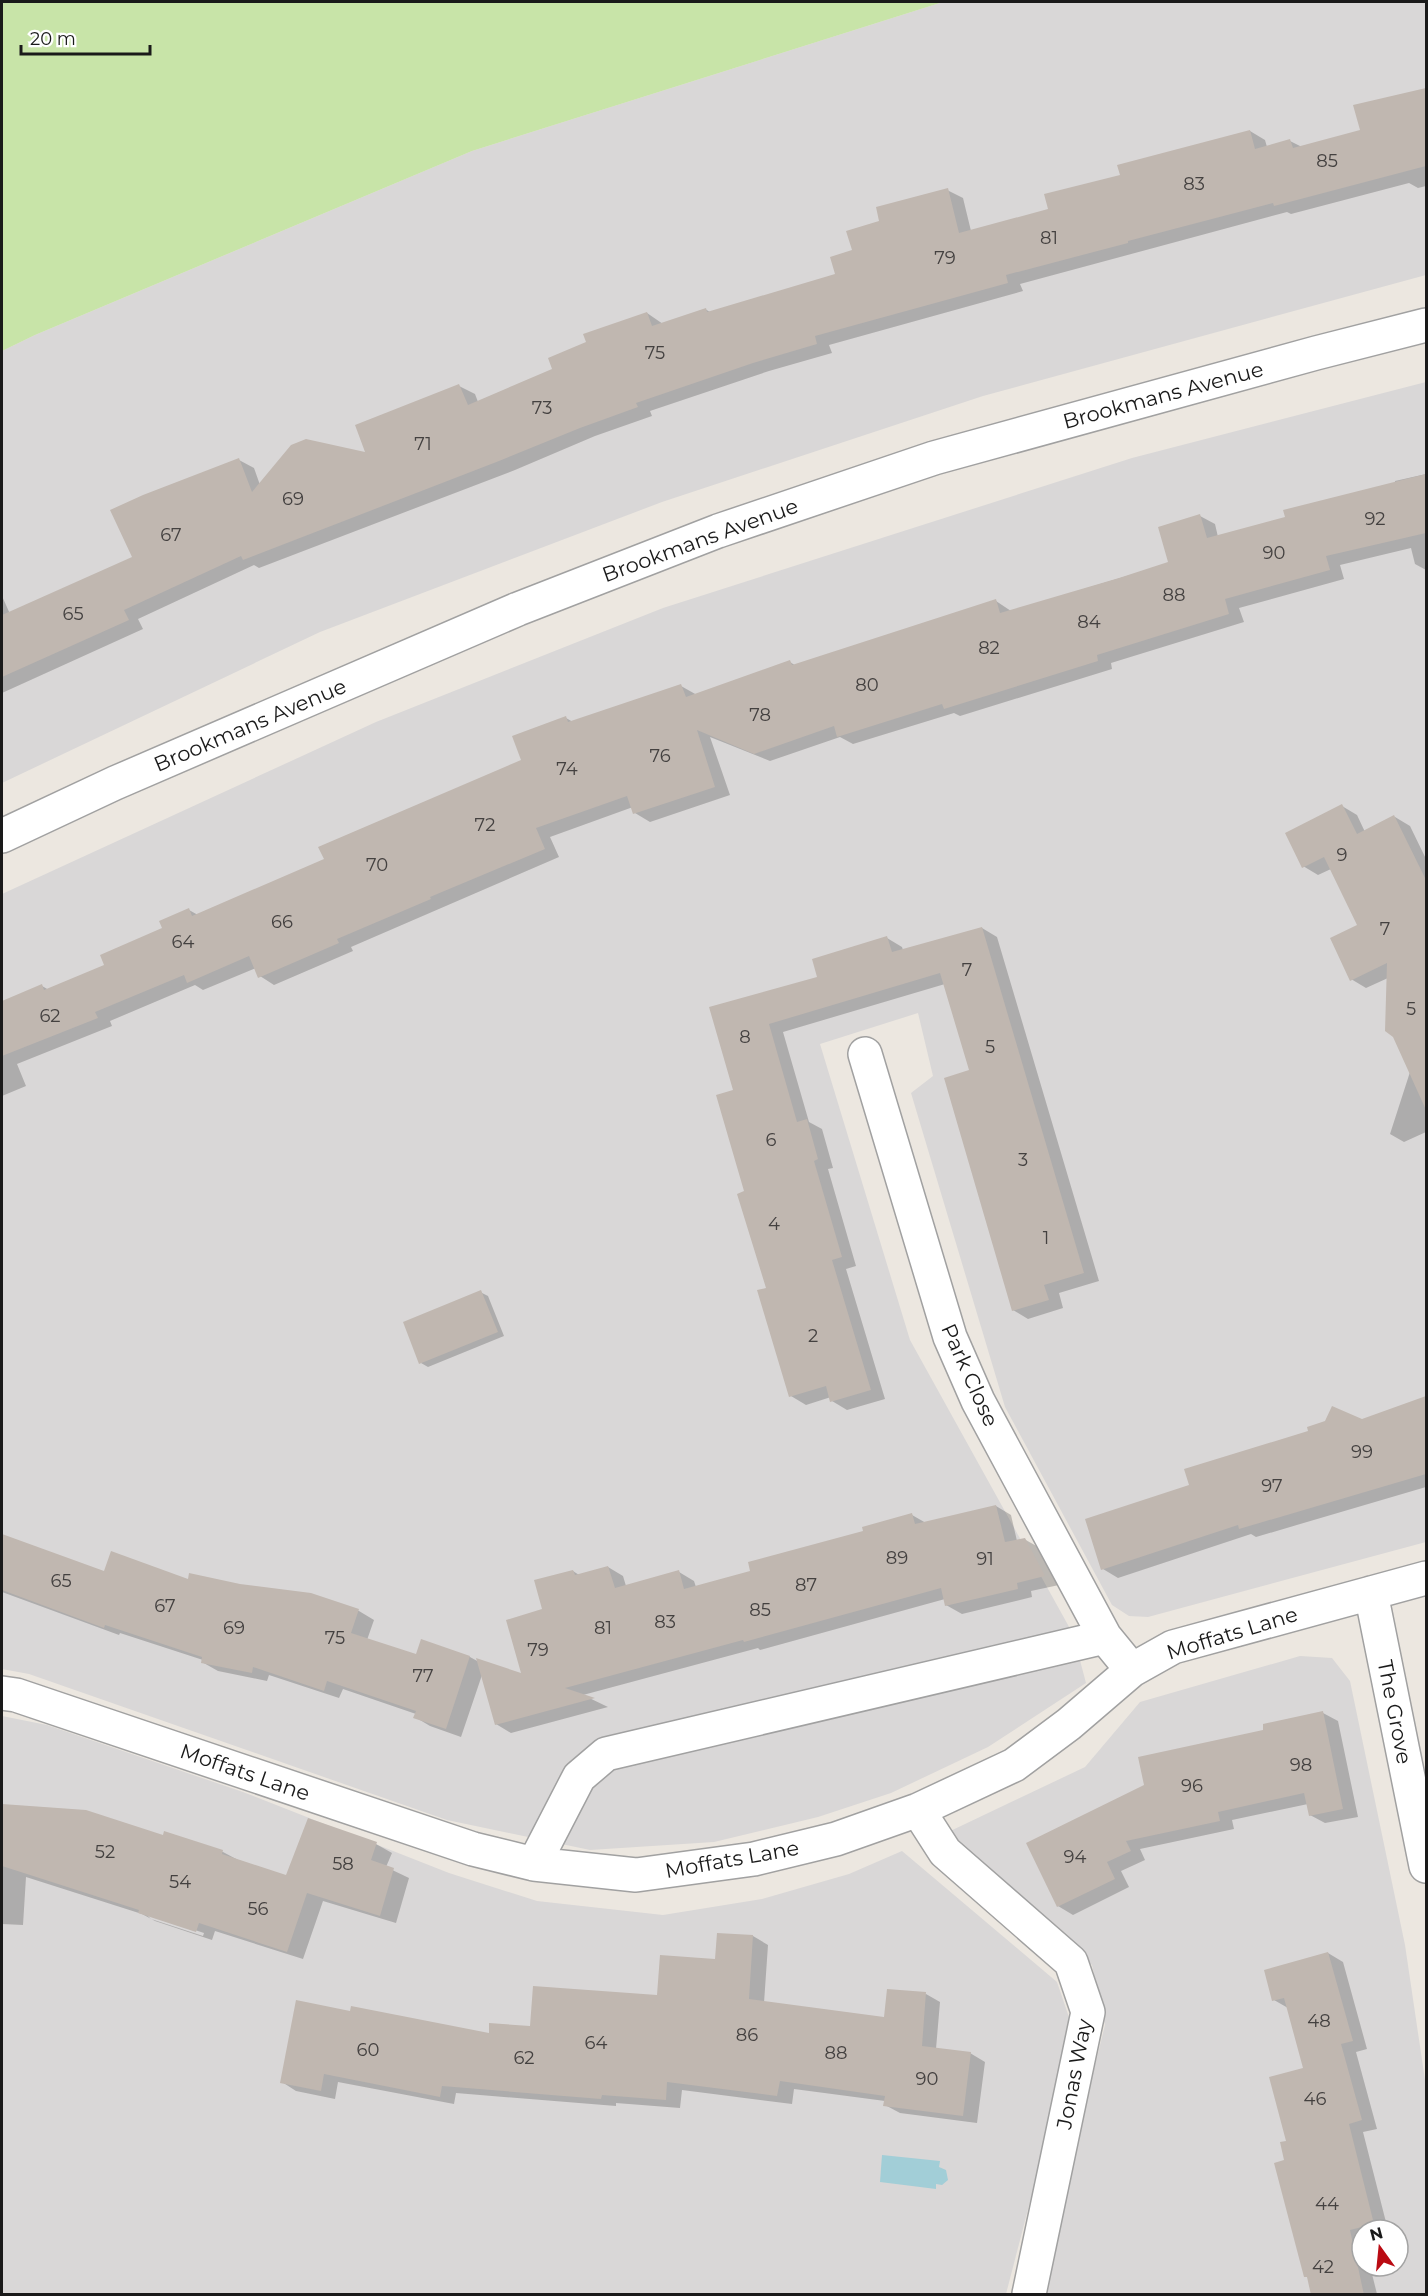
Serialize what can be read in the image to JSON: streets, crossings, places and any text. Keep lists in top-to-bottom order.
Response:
{
  "streets": {
    "street": [
      "Brookmans Avenue",
      "Park Close",
      "Moffats Lane",
      "The Grove",
      "Jonas Way"
    ]
  },
  "crossings": [
    ["Park Close", "Moffats Lane"],
    ["Moffats Lane", "The Grove"],
    ["Moffats Lane", "Jonas Way"]
  ],
  "house_numbers": [
    "85",
    "83",
    "81",
    "79",
    "75",
    "73",
    "71",
    "69",
    "92",
    "67",
    "90",
    "88",
    "65",
    "84",
    "82",
    "80",
    "78",
    "76",
    "74",
    "72",
    "9",
    "70",
    "66",
    "7",
    "64",
    "7",
    "5",
    "62",
    "8",
    "5",
    "6",
    "3",
    "4",
    "1",
    "2",
    "99",
    "97",
    "89",
    "91",
    "65",
    "87",
    "67",
    "85",
    "83",
    "69",
    "81",
    "75",
    "79",
    "77",
    "98",
    "96",
    "52",
    "94",
    "58",
    "54",
    "56",
    "48",
    "86",
    "64",
    "60",
    "88",
    "62",
    "90",
    "46",
    "44",
    "42"
  ],
  "scale_bar": "20 m",
  "north": "top"
}
